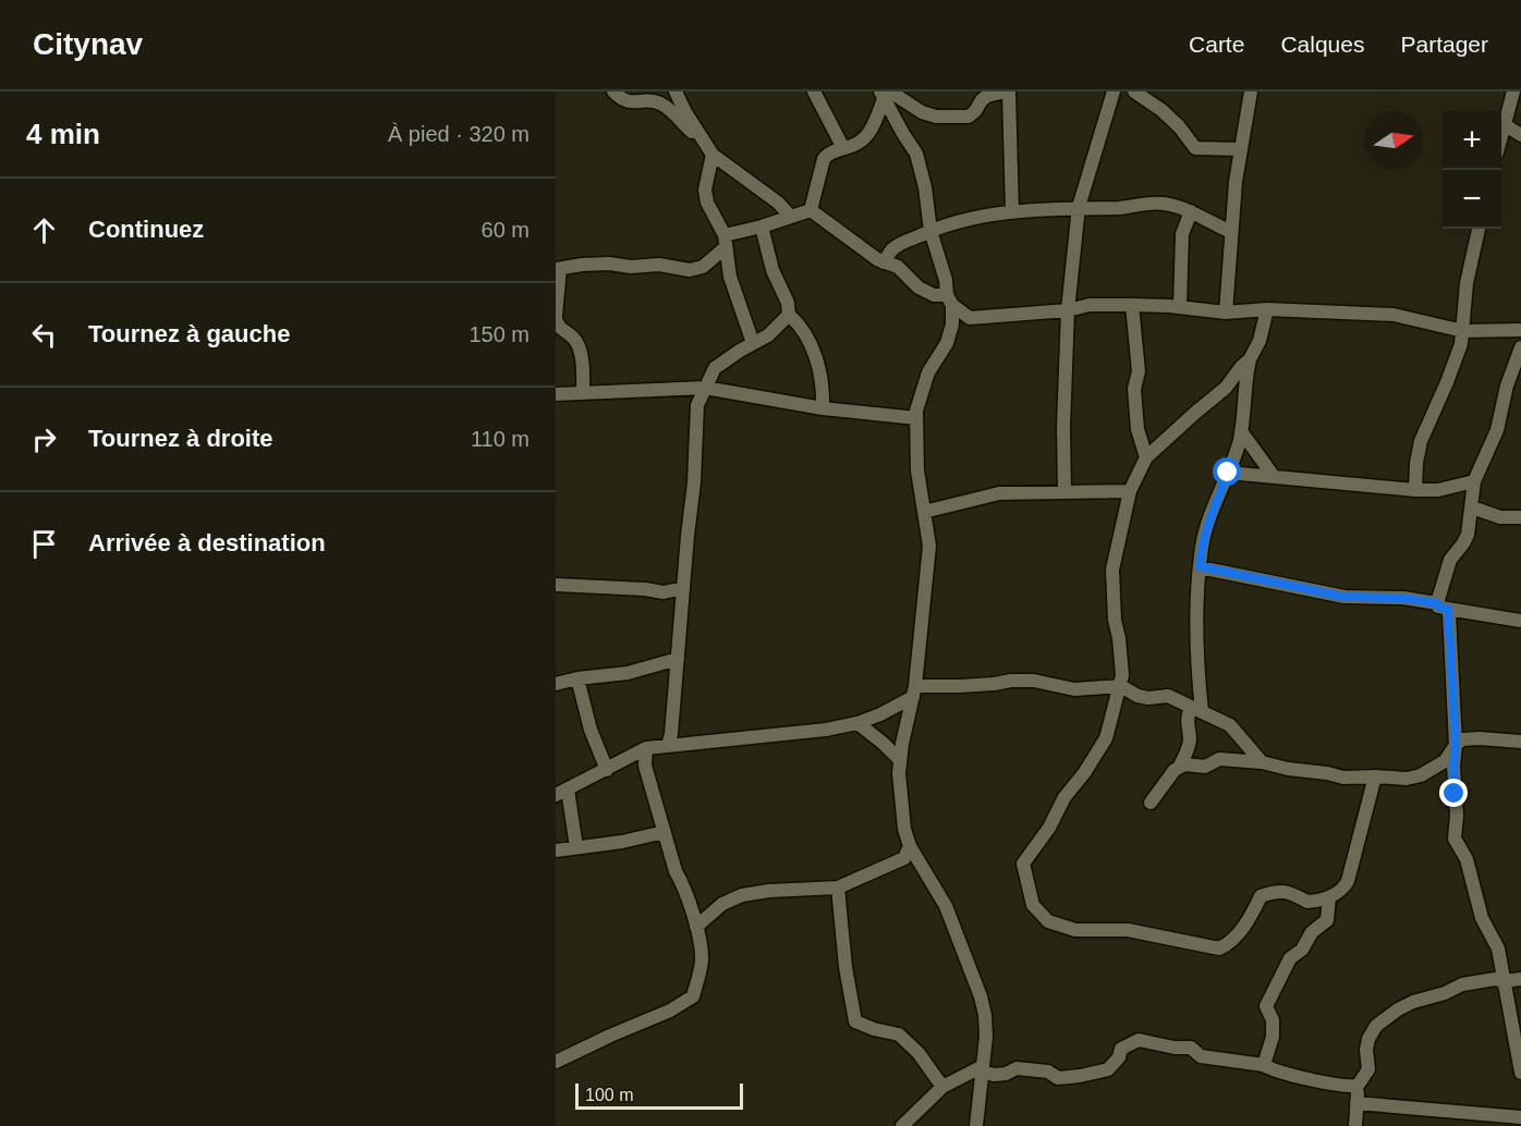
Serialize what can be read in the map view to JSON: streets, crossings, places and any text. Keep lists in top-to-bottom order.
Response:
{
  "scale_bar": "100 m",
  "north": "right",
  "page": {
    "header": "Citynav",
    "nav": ["Carte", "Calques", "Partager"],
    "heading": ["4 min", "À pied · 320 m"],
    "map_buttons": ["+", "−"],
    "list": [
      ["Continuez", "60 m"],
      ["Tournez à gauche", "150 m"],
      ["Tournez à droite", "110 m"],
      "Arrivée à destination"
    ],
    "scale": "100 m"
  }
}
